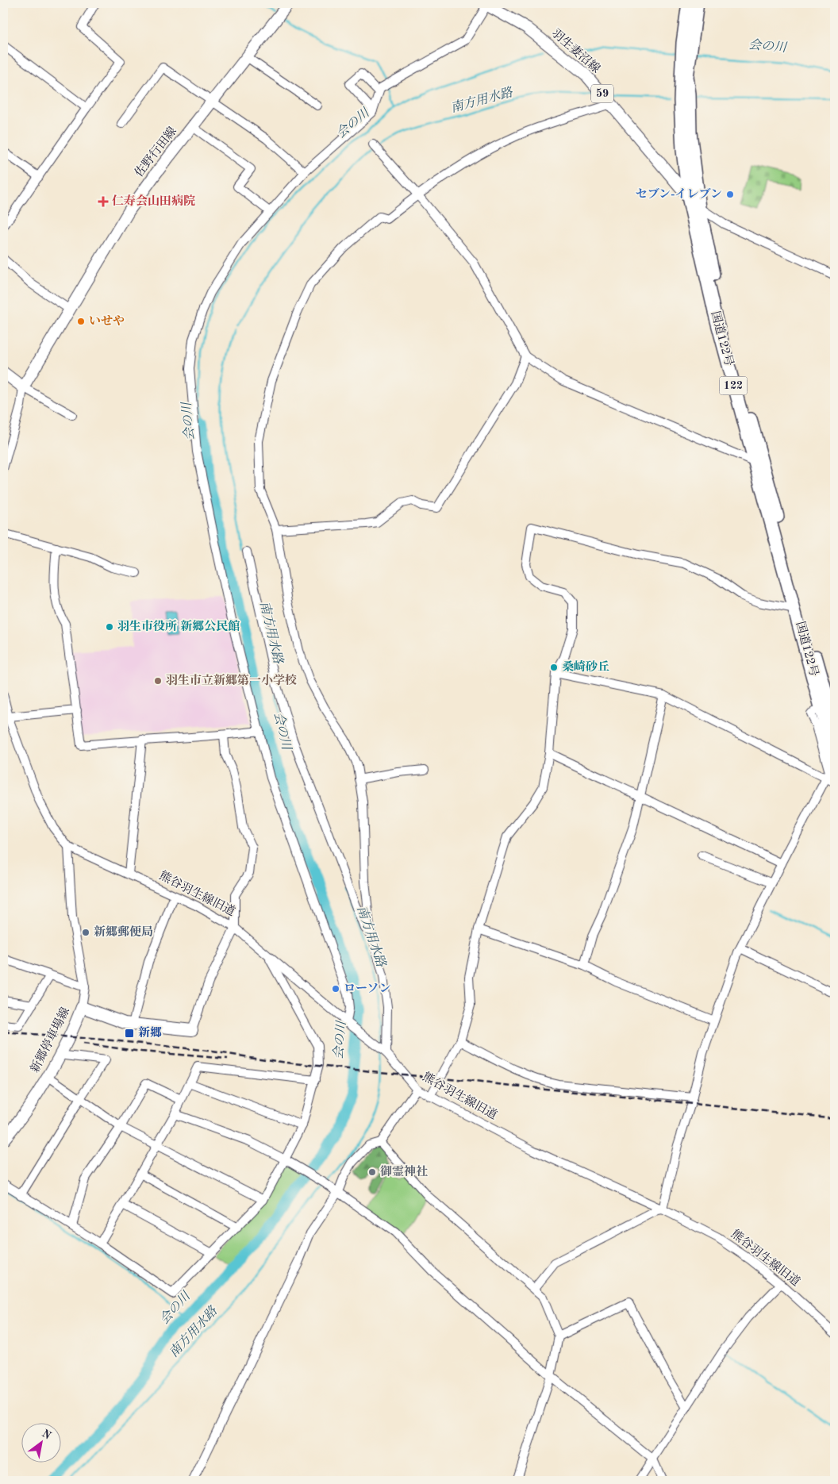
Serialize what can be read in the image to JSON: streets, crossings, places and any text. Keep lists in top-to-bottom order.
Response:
{
  "streets": {
    "highway": ["国道122号", "122"],
    "main road": [
      "羽生妻沼線",
      "59",
      "佐野行田線",
      "新郷停車場線"
    ],
    "street": ["熊谷羽生線旧道"]
  },
  "crossings": [
    ["羽生妻沼線", "国道122号"]
  ],
  "water": ["会の川", "南方用水路"],
  "places": {
    "other": [
      "セブン-イレブン",
      "いせや",
      "羽生市役所 新郷公民館",
      "桑崎砂丘",
      "羽生市立新郷第一小学校",
      "新郷郵便局",
      "ローソン",
      "御霊神社"
    ],
    "health": ["仁寿会山田病院"],
    "transit": ["新郷"]
  },
  "north": "top right"
}
